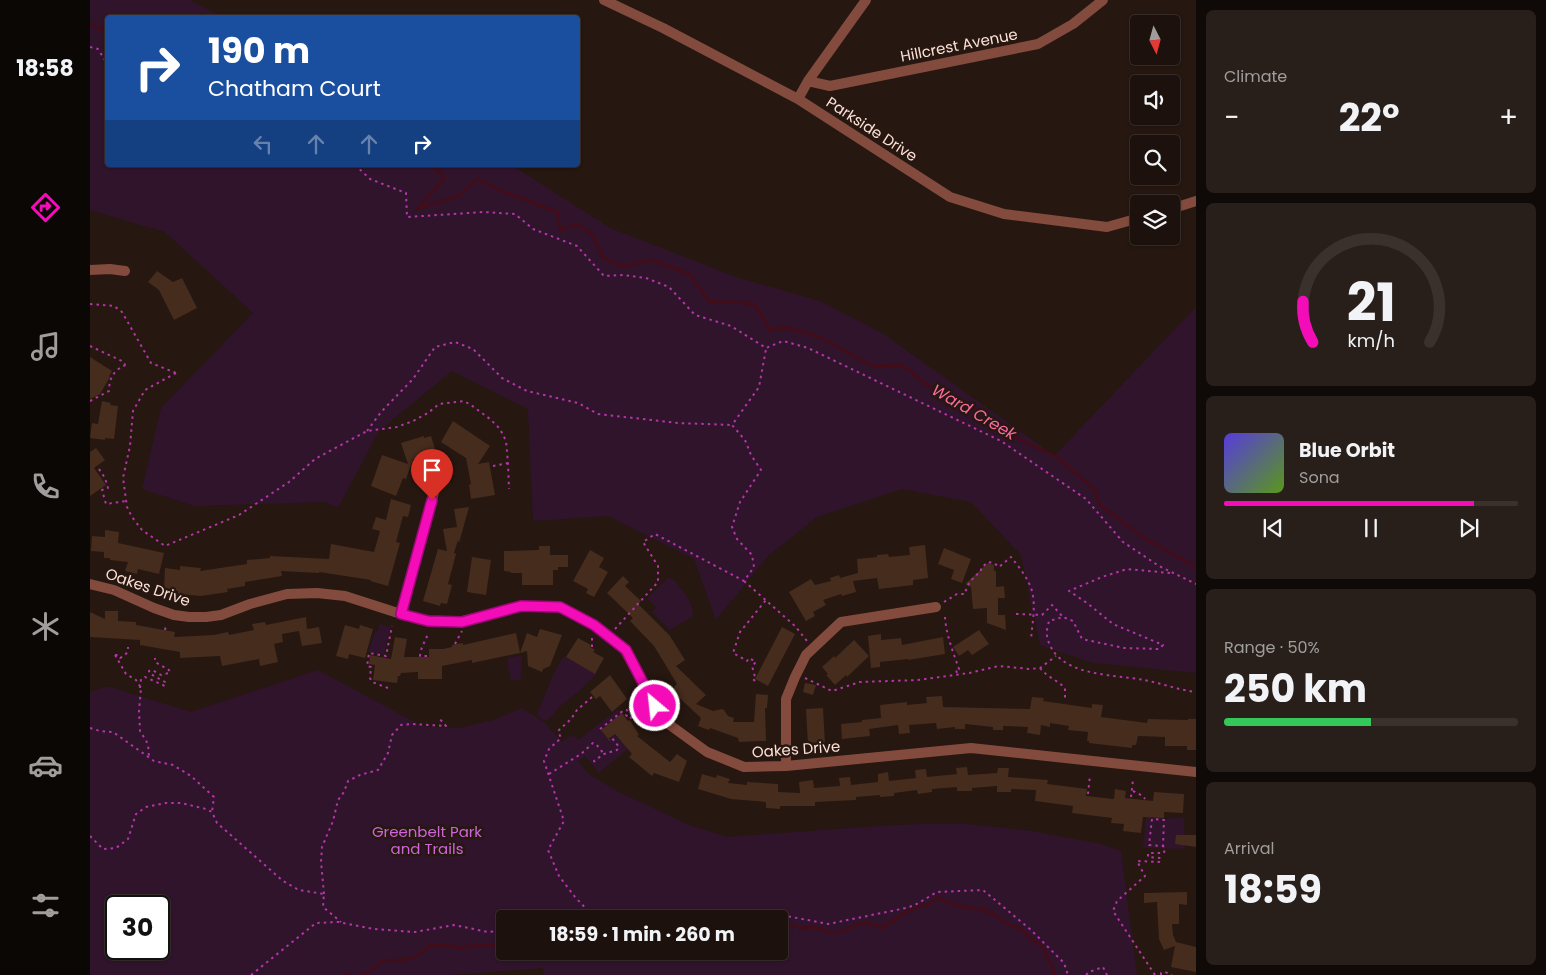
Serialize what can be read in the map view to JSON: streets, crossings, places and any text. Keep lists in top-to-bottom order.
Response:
{
  "streets": {
    "street": ["Hillcrest Avenue", "Parkside Drive", "Oakes Drive"]
  },
  "water": ["Ward Creek"],
  "parks": ["Greenbelt Park and Trails"],
  "north": "bottom",
  "page": {
    "tabs": "18:58",
    "tile": [
      "Climate",
      ["Range · 50%", "250 km"],
      ["Arrival", "18:59"]
    ],
    "turn": ["190 m", "Chatham Court"],
    "heat": ["−", "22°", "+"],
    "song": ["Blue Orbit", "Sona"],
    "limit": "30",
    "trip": "18:59 · 1 min · 260 m",
    "gauge": ["21", "km/h"]
  }
}
